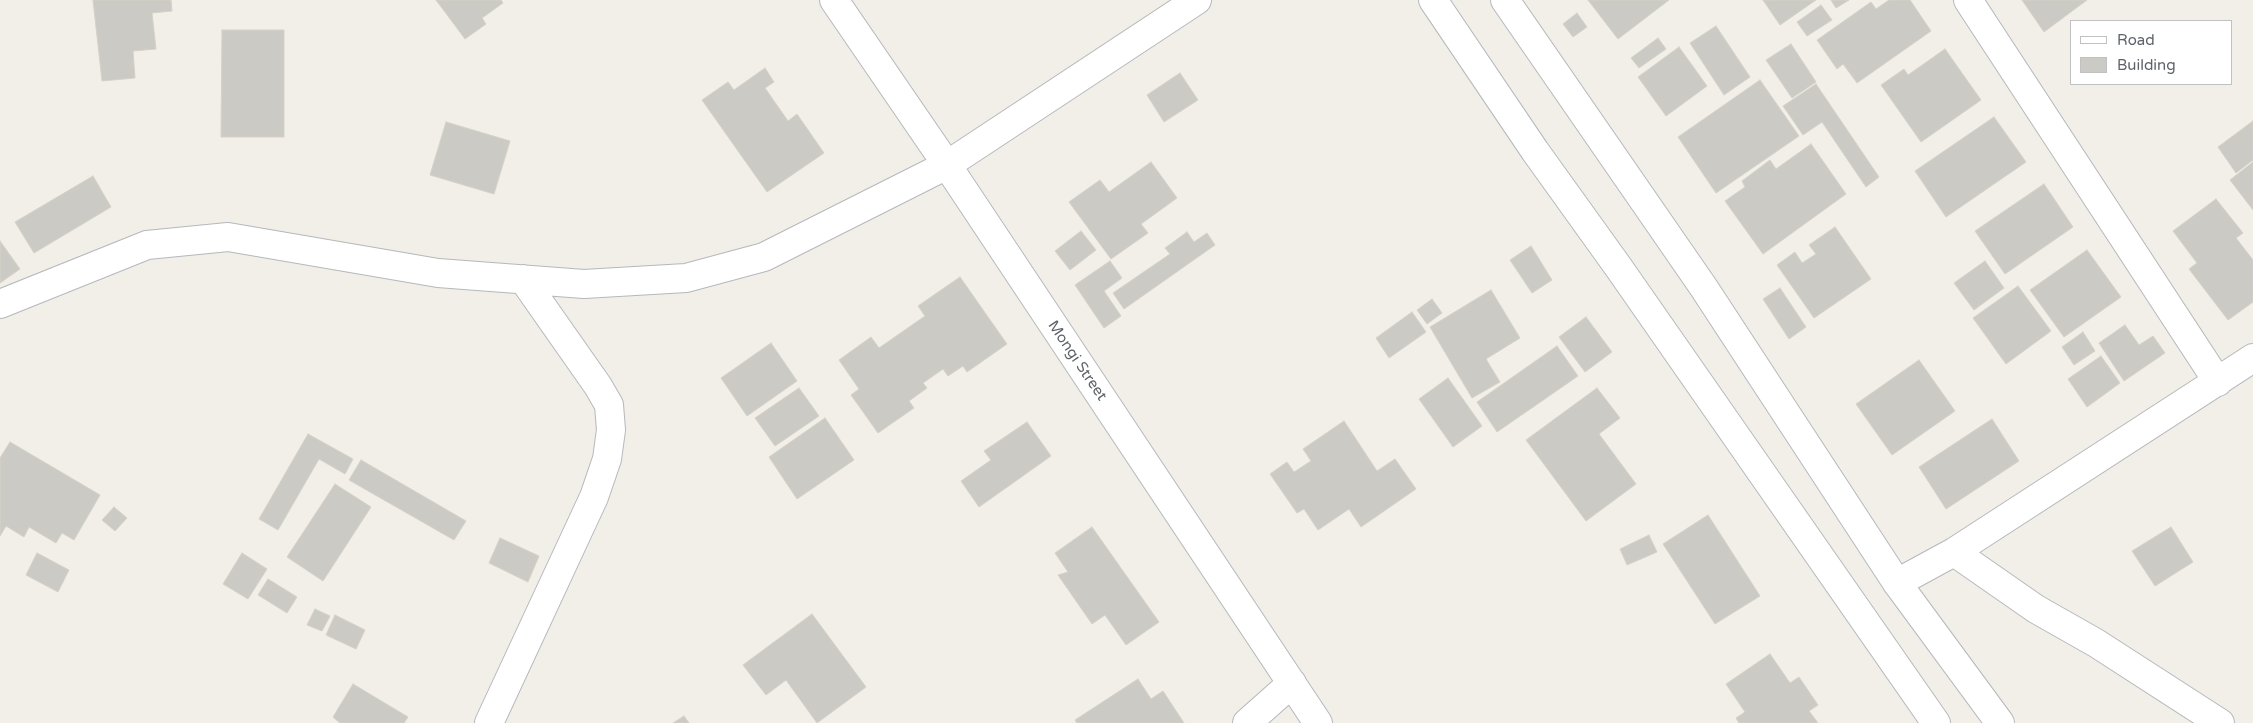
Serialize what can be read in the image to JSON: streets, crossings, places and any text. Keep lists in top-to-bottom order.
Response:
{
  "streets": {
    "street": ["Mongi Street"]
  },
  "legend": ["Road", "Building"]
}
